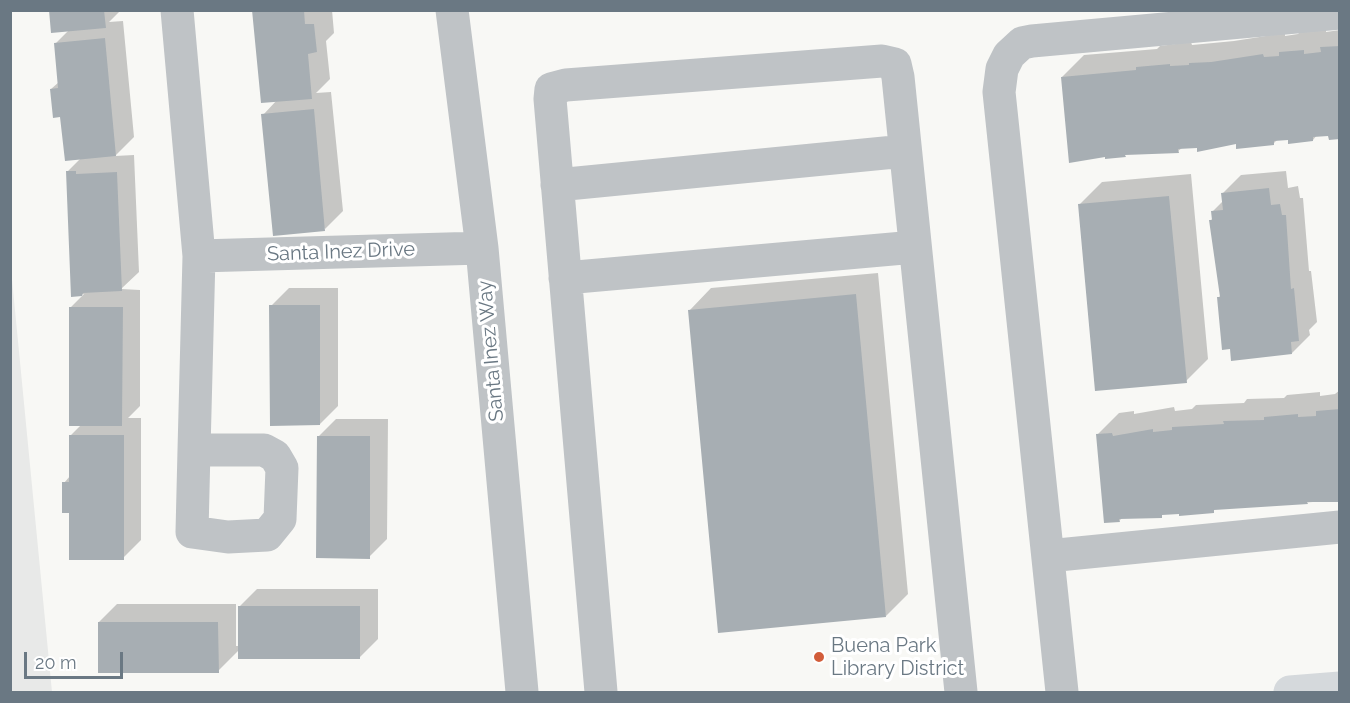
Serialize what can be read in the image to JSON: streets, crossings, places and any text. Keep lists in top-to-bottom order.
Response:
{
  "streets": {
    "street": ["Santa Inez Drive", "Santa Inez Way"]
  },
  "crossings": [
    ["Santa Inez Drive", "Santa Inez Way"]
  ],
  "places": ["Buena Park Library District"],
  "scale_bar": "20 m"
}
